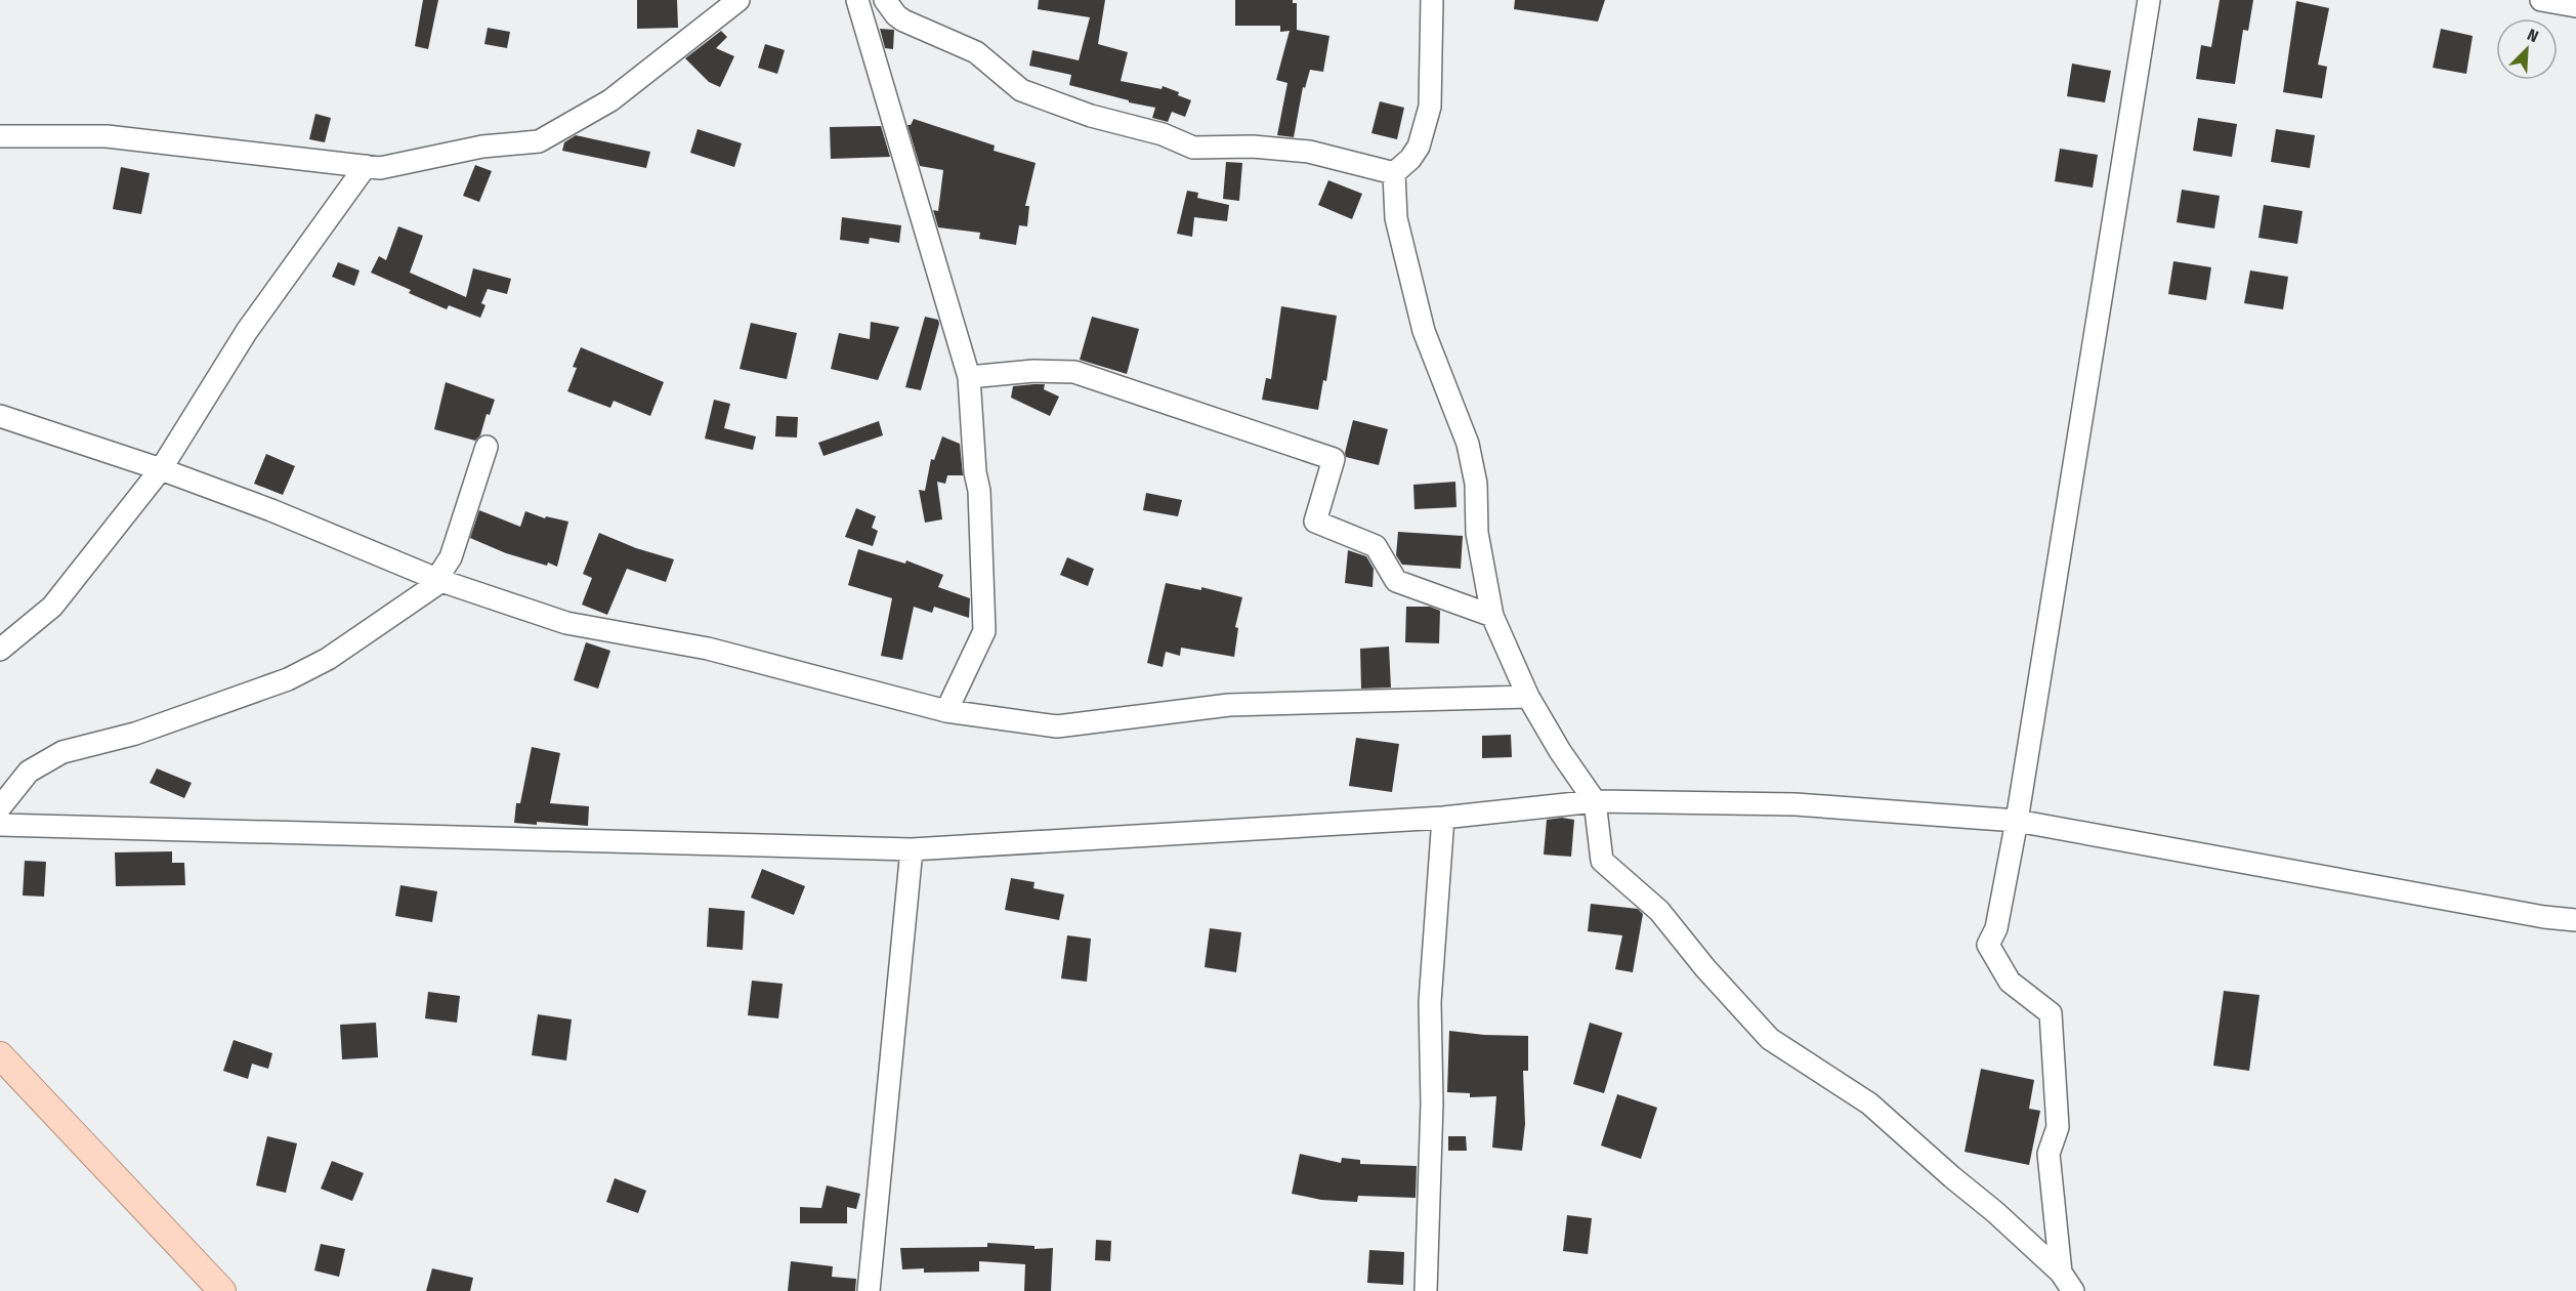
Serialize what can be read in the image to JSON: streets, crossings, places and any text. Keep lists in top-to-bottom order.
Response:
{
  "north": "top right"
}
